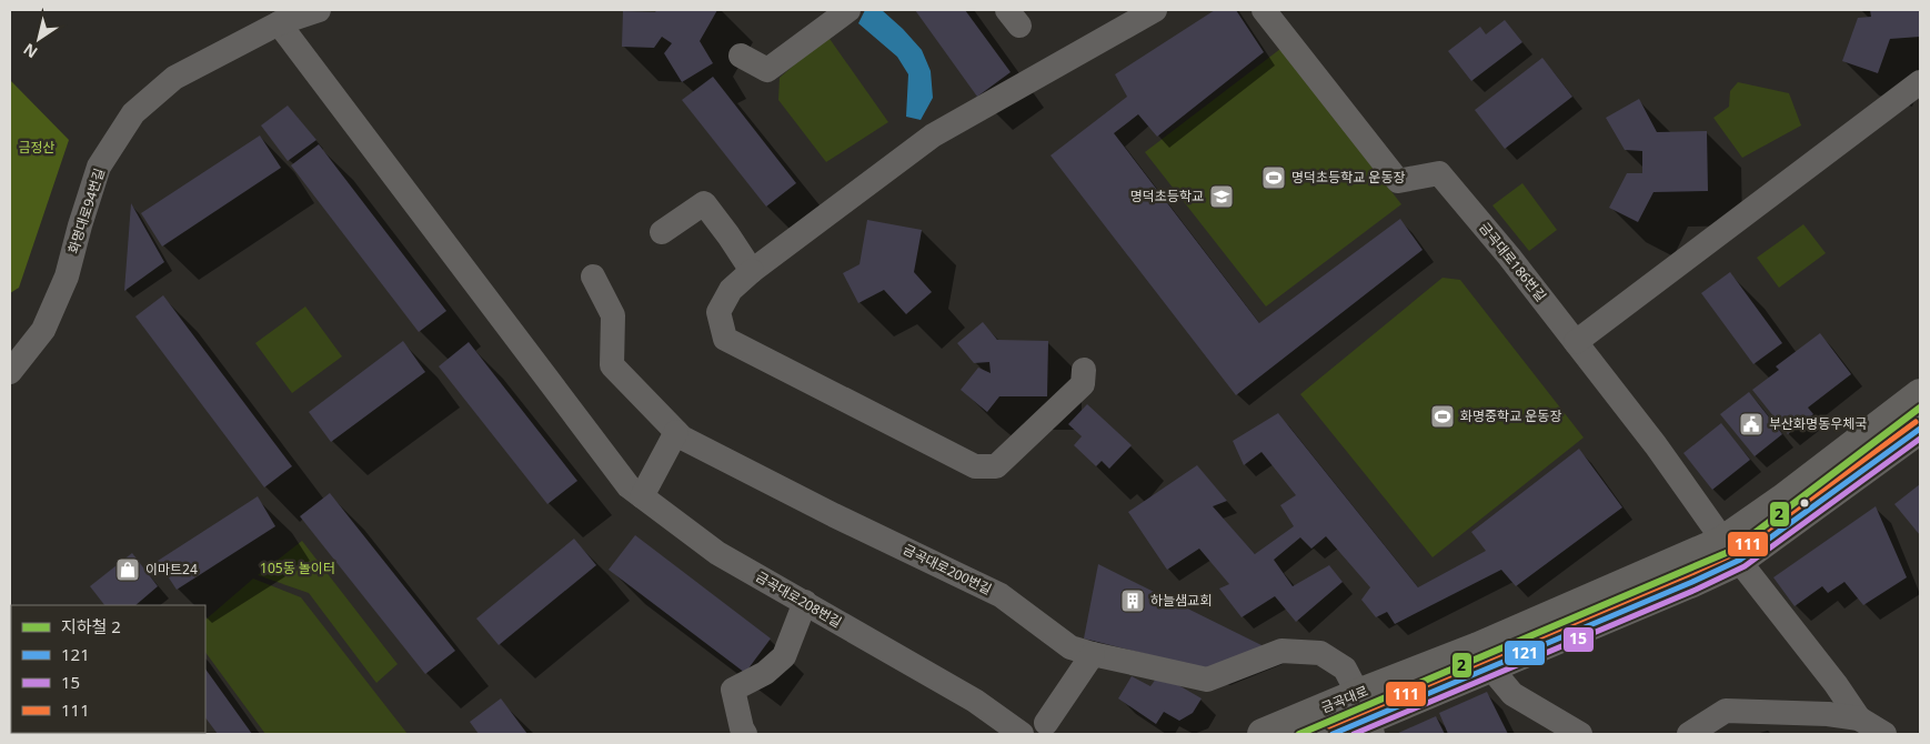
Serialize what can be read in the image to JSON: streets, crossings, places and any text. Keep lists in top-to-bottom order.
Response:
{
  "streets": {
    "main road": ["금곡대로"],
    "street": [
      "화명대로94번길",
      "금곡대로186번길",
      "금곡대로200번길",
      "금곡대로208번길"
    ]
  },
  "crossings": [
    ["화명대로94번길", "금곡대로208번길"],
    ["금곡대로186번길", "금곡대로"],
    ["금곡대로200번길", "금곡대로"]
  ],
  "parks": ["금정산", "105동 놀이터"],
  "places": {
    "sports": ["명덕초등학교 운동장", "화명중학교 운동장"],
    "school or university": ["명덕초등학교"],
    "public building": ["부산화명동우체국"],
    "shop": ["이마트24"],
    "building": ["하늘샘교회"]
  },
  "lines": [
    "metro line 2",
    "transit line 111",
    "transit line 121",
    "transit line 15"
  ],
  "legend": [
    "지하철 2",
    "121",
    "15",
    "111"
  ],
  "north": "bottom left"
}
